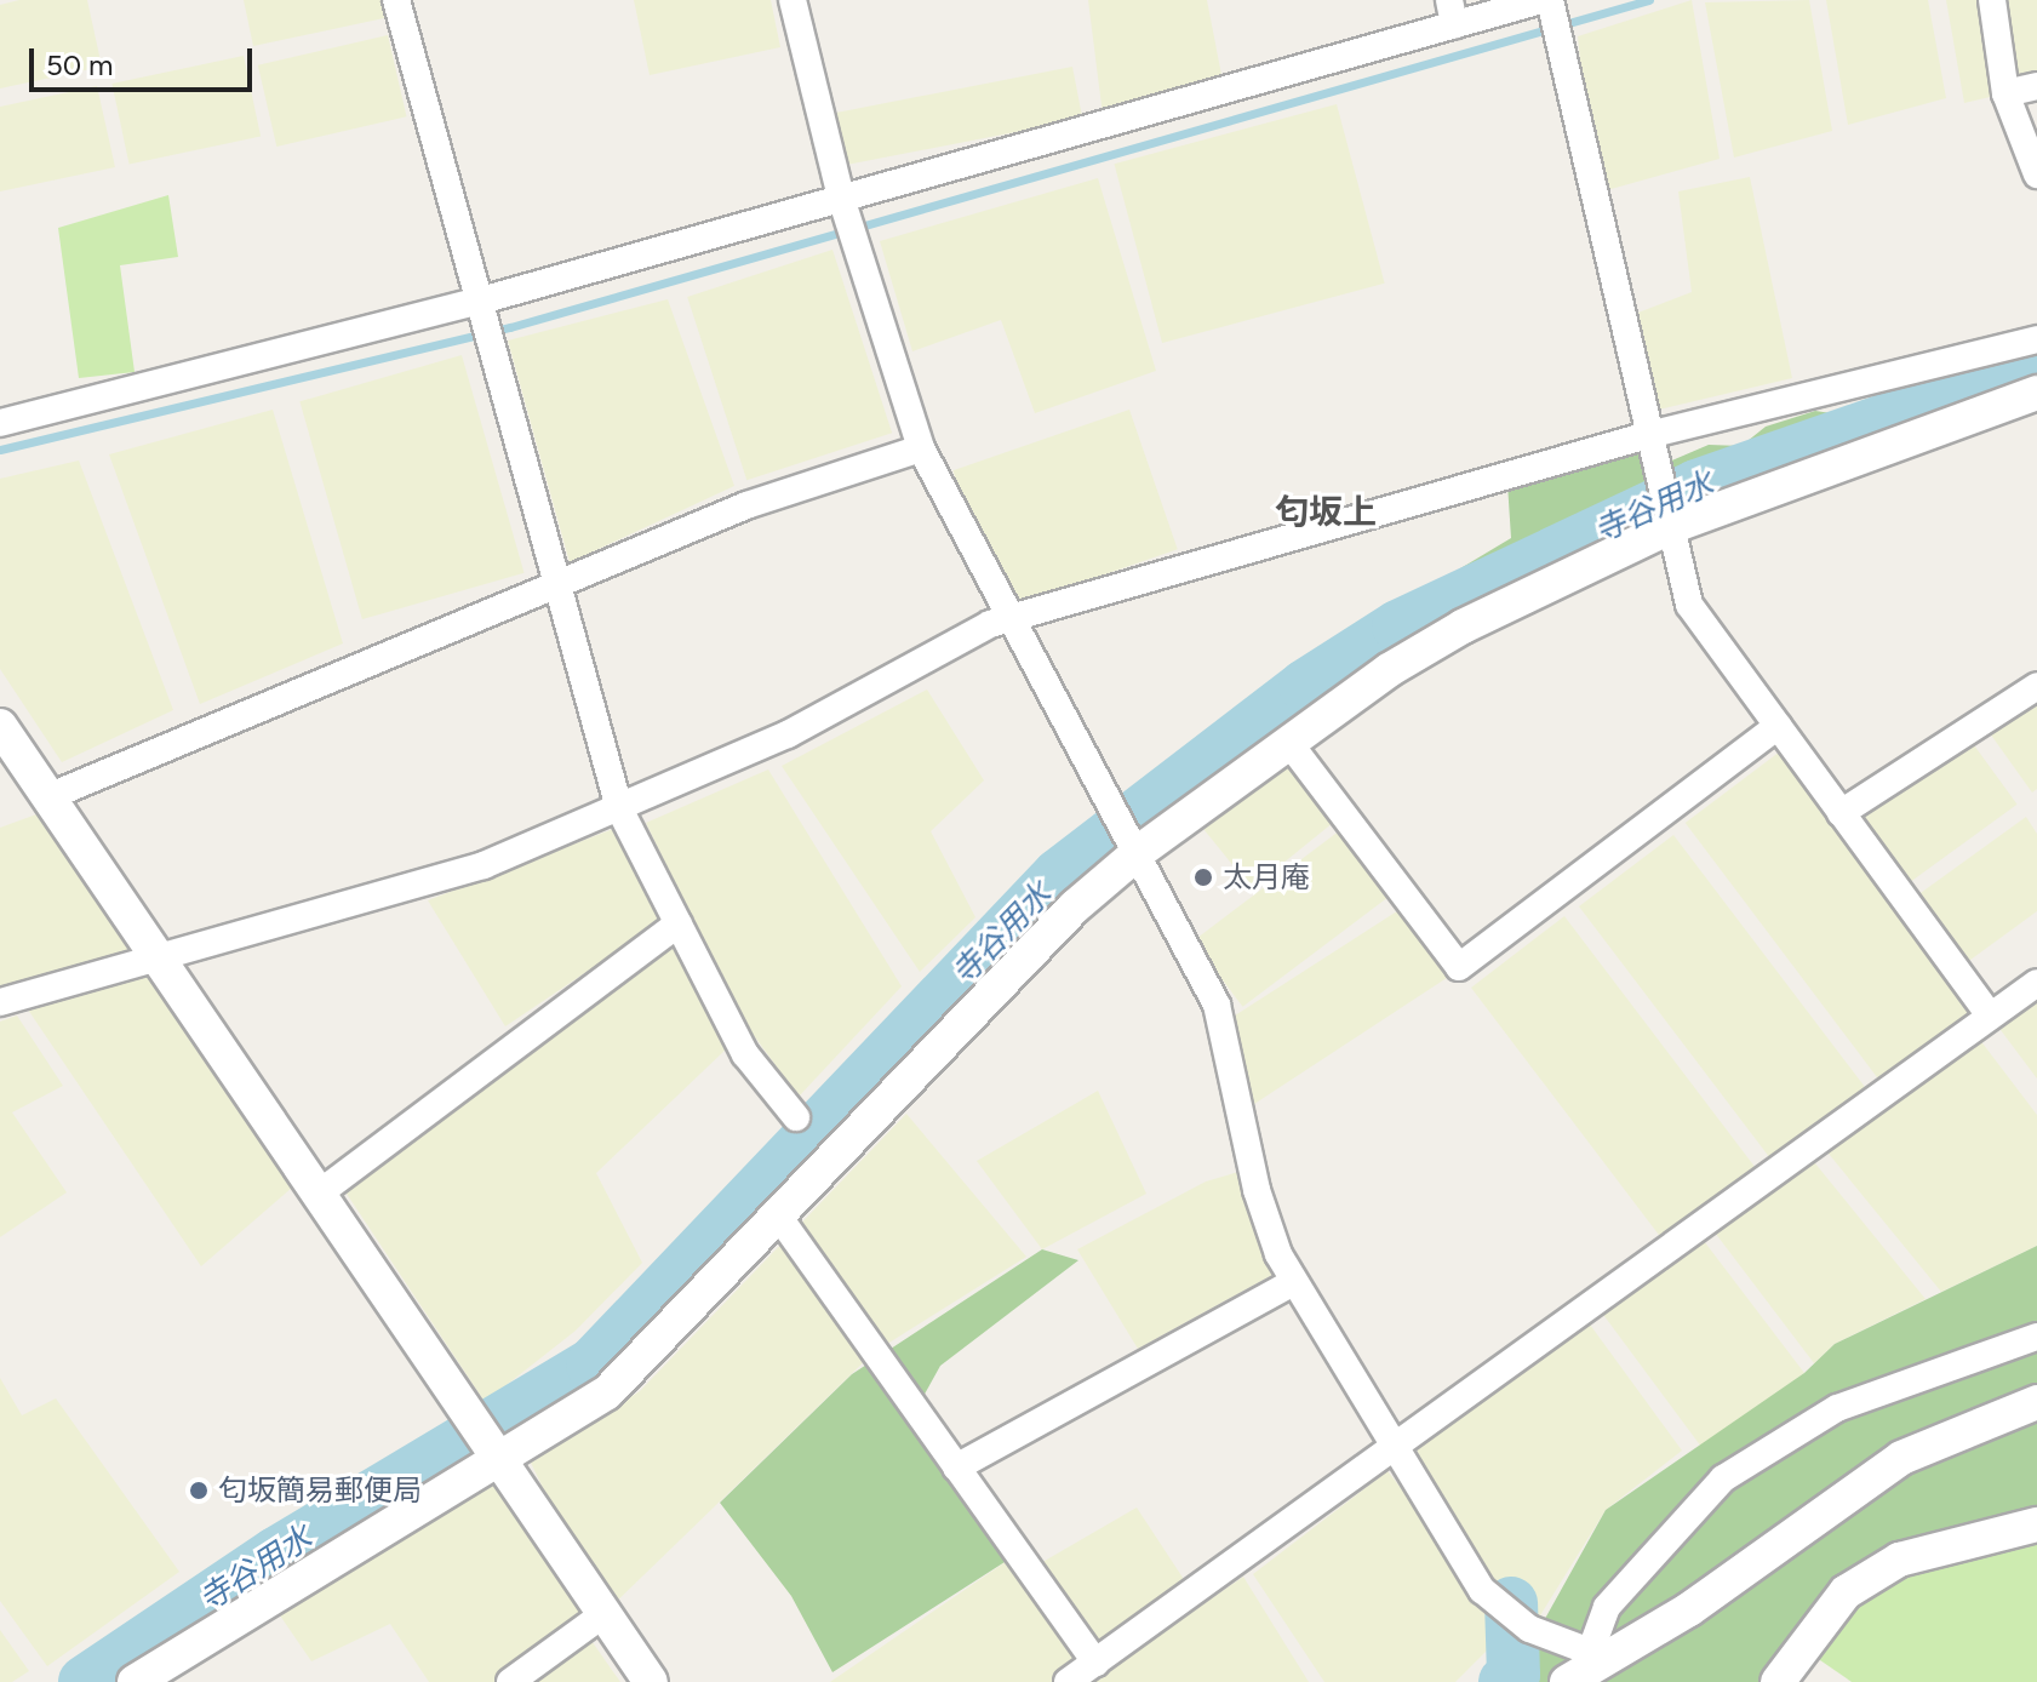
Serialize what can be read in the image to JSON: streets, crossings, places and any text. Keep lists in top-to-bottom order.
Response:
{
  "districts": ["匂坂上"],
  "water": ["寺谷用水"],
  "places": ["太月庵", "匂坂簡易郵便局"],
  "scale_bar": "50 m"
}
